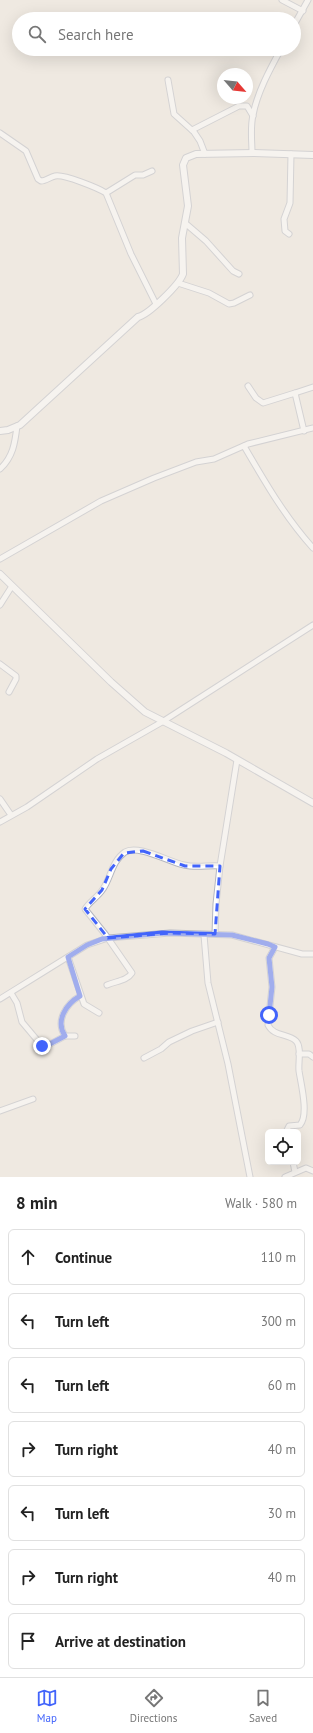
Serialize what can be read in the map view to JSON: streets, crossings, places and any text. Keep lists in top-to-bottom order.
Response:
{
  "north": "bottom right",
  "page": {
    "search": "Search here",
    "heading": ["8 min", "Walk · 580 m"],
    "list": [
      ["Continue", "110 m"],
      ["Turn left", "300 m"],
      ["Turn left", "60 m"],
      ["Turn right", "40 m"],
      ["Turn left", "30 m"],
      ["Turn right", "40 m"],
      "Arrive at destination"
    ],
    "nav": ["Map", "Directions", "Saved"]
  }
}
